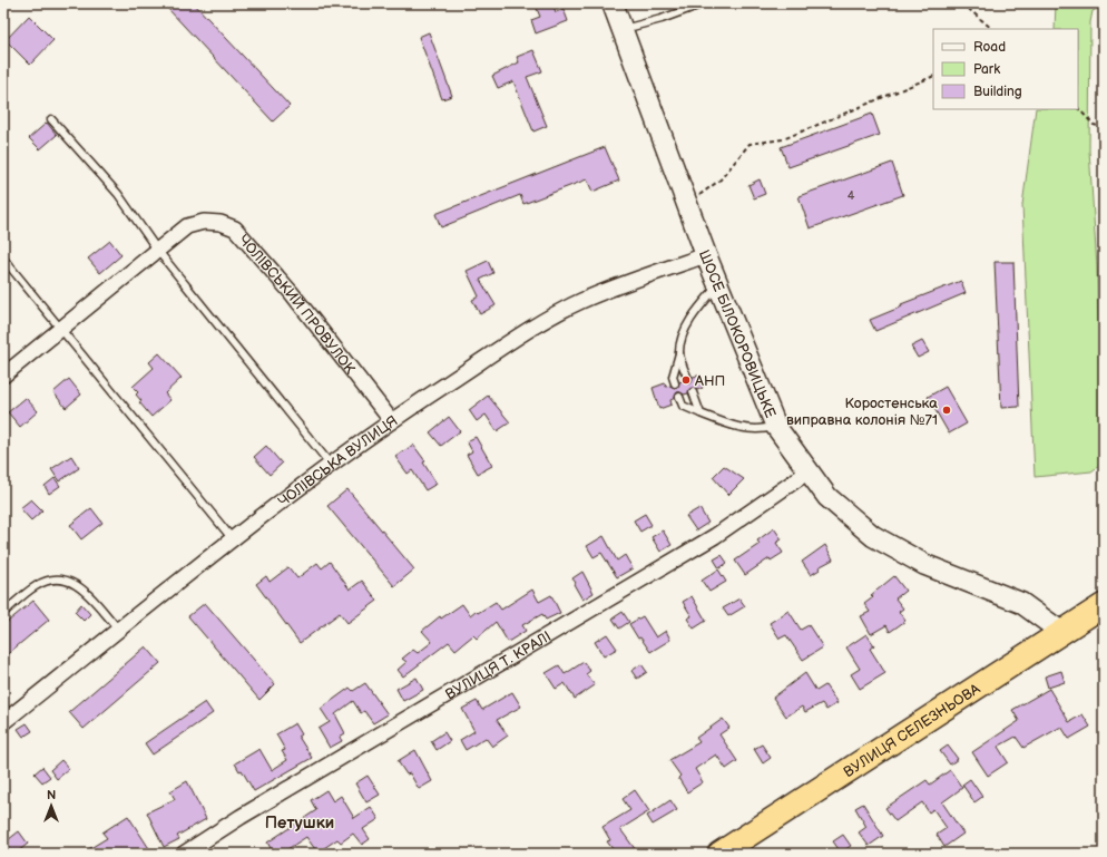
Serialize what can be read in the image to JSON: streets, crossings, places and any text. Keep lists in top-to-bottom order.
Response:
{
  "streets": {
    "highway": ["ВУЛИЦЯ СЕЛЕЗНЬОВА"],
    "main road": ["ШОСЕ БІЛОКОРОВИЦЬКЕ"],
    "street": ["ЧОЛІВСЬКИЙ ПРОВУЛОК", "ЧОЛІВСЬКА ВУЛИЦЯ", "ВУЛИЦЯ Т. КРАЛІ"]
  },
  "crossings": [
    ["ЧОЛІВСЬКИЙ ПРОВУЛОК", "ЧОЛІВСЬКА ВУЛИЦЯ"],
    ["ШОСЕ БІЛОКОРОВИЦЬКЕ", "ЧОЛІВСЬКА ВУЛИЦЯ"],
    ["ШОСЕ БІЛОКОРОВИЦЬКЕ", "ВУЛИЦЯ Т. КРАЛІ"],
    ["ШОСЕ БІЛОКОРОВИЦЬКЕ", "ВУЛИЦЯ СЕЛЕЗНЬОВА"]
  ],
  "districts": ["Петушки"],
  "places": ["АНП", "Коростенська виправна колонія №71"],
  "house_numbers": ["4"],
  "legend": ["Road", "Park", "Building"],
  "north": "top"
}
